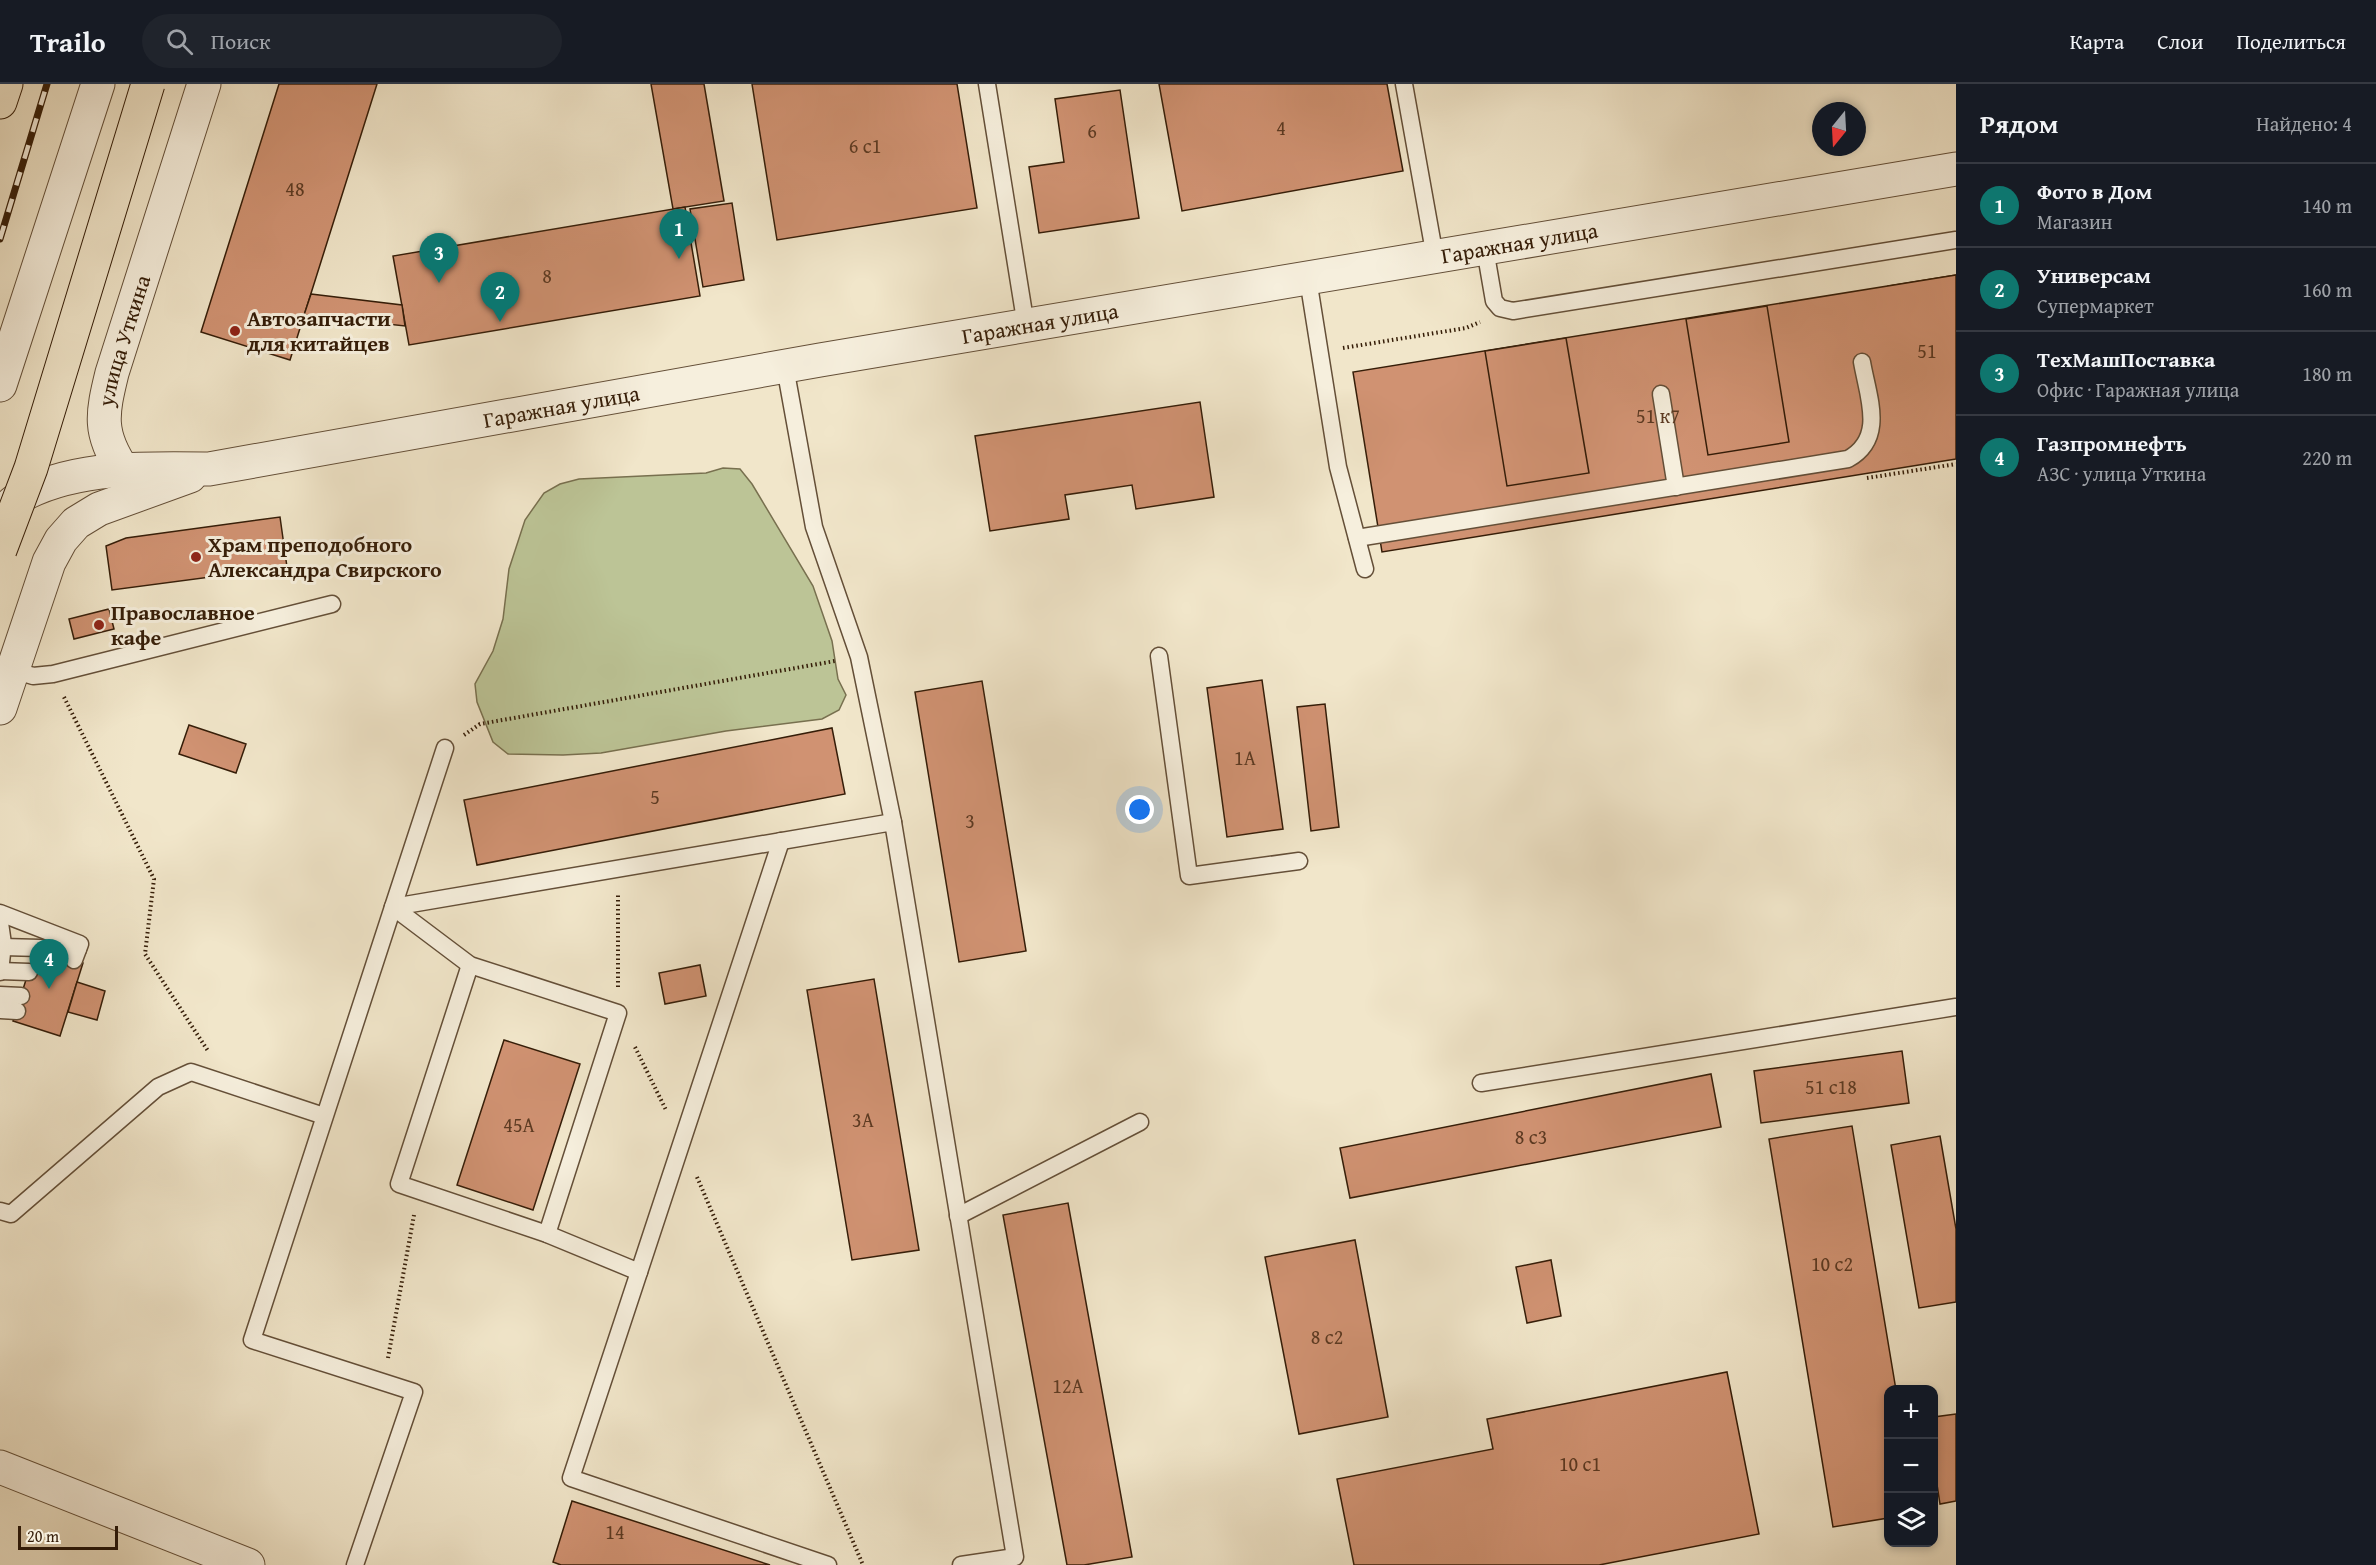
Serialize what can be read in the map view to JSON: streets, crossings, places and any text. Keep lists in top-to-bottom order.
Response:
{
  "streets": {
    "street": ["Гаражная улица", "улица Уткина"]
  },
  "crossings": [
    ["Гаражная улица", "улица Уткина"]
  ],
  "places": ["Автозапчасти для китайцев", "Храм преподобного Александра Свирского", "Православное кафе"],
  "house_numbers": [
    "4",
    "6",
    "6 с1",
    "48",
    "8",
    "51",
    "51 к7",
    "1А",
    "5",
    "3",
    "51 c18",
    "3А",
    "45А",
    "8 c3",
    "10 c2",
    "8 c2",
    "12А",
    "10 с1",
    "14"
  ],
  "scale_bar": "20 m",
  "north": "bottom",
  "page": {
    "header": "Trailo",
    "search": "Поиск",
    "nav": ["Карта", "Слои", "Поделиться"],
    "heading": ["Рядом", "Найдено: 4"],
    "list": [
      {
        "mark": "1",
        "name": "Фото в Дом",
        "note": "Магазин",
        "value": "140 m"
      },
      {
        "mark": "2",
        "name": "Универсам",
        "note": "Супермаркет",
        "value": "160 m"
      },
      {
        "mark": "3",
        "name": "ТехМашПоставка",
        "note": "Офис · Гаражная улица",
        "value": "180 m"
      },
      {
        "mark": "4",
        "name": "Газпромнефть",
        "note": "АЗС · улица Уткина",
        "value": "220 m"
      }
    ],
    "pins": [
      "1",
      "3",
      "2",
      "4"
    ],
    "map_buttons": ["+", "−"],
    "scale": "20 m"
  }
}
